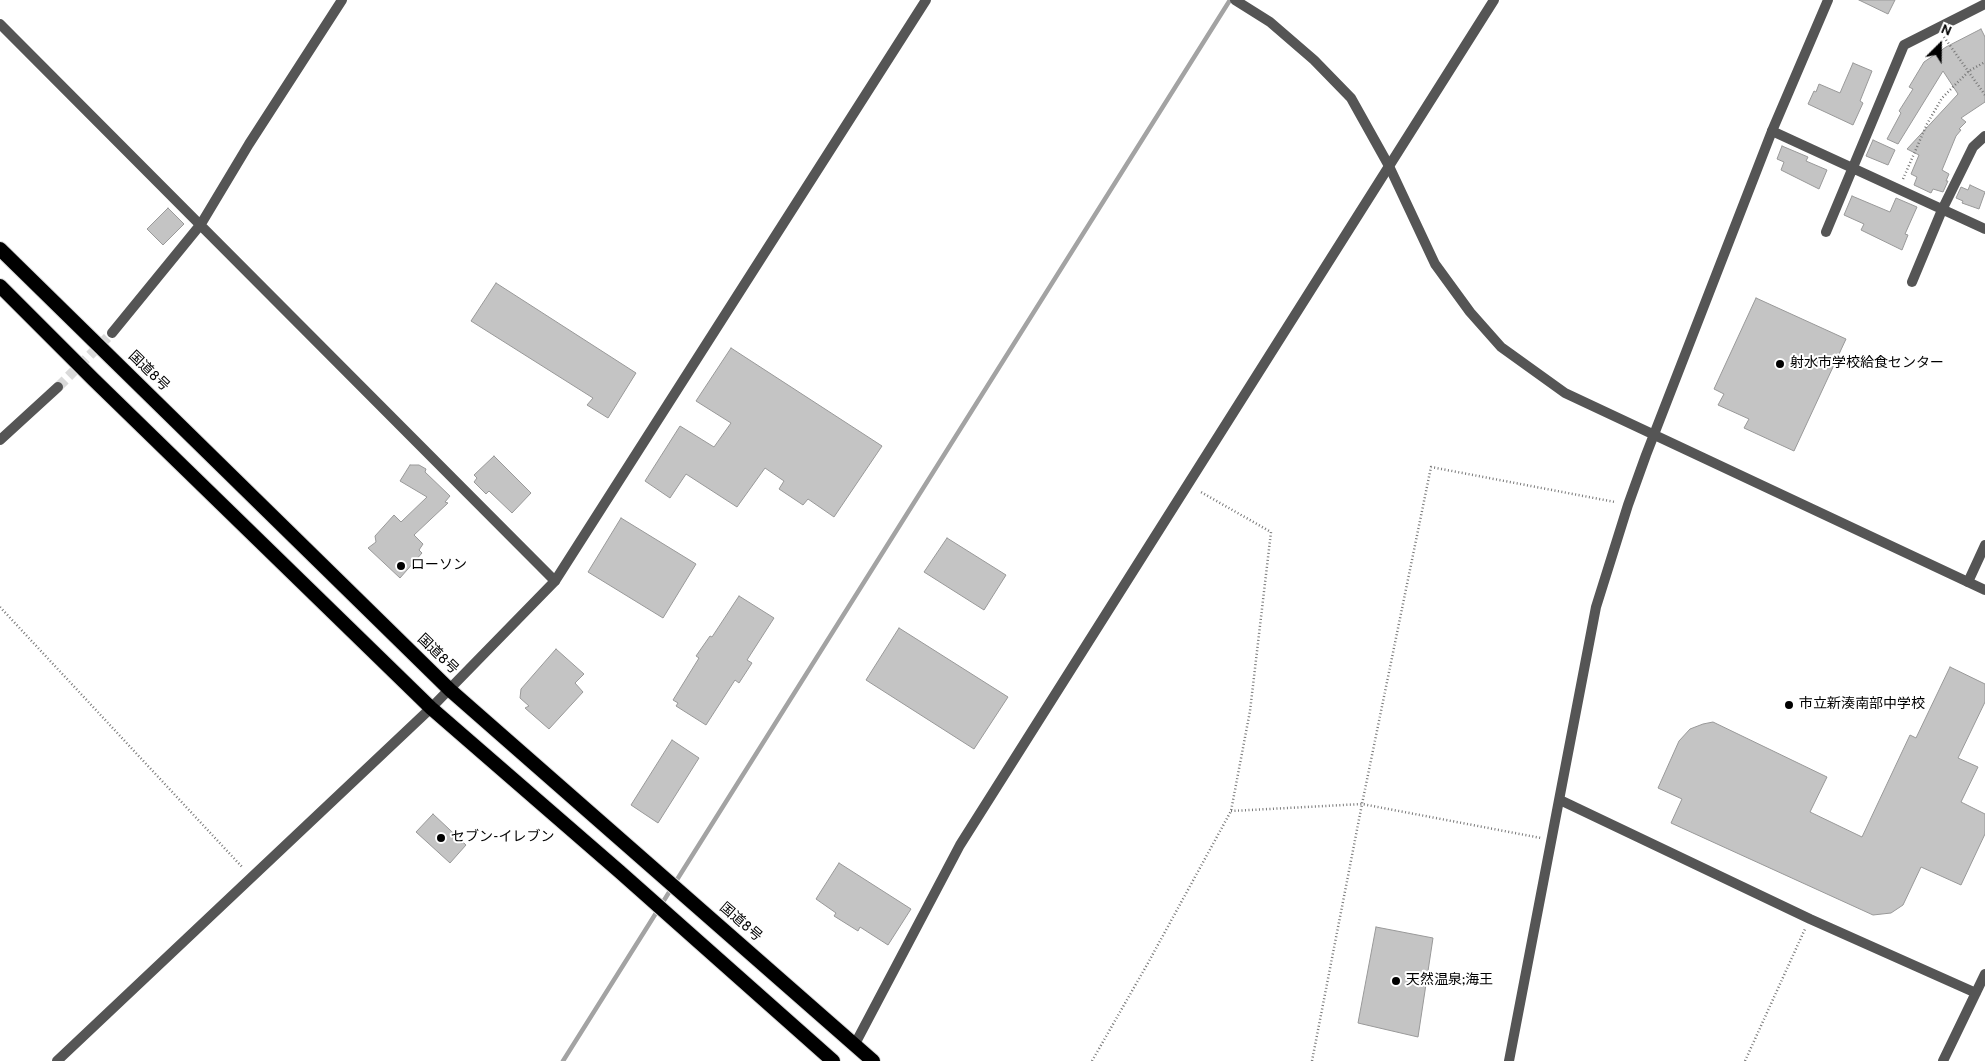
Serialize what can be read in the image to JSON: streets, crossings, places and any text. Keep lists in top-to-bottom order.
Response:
{
  "streets": {
    "highway": ["国道8号"]
  },
  "places": [
    "射水市学校給食センター",
    "ローソン",
    "市立新湊南部中学校",
    "セブン-イレブン",
    "天然温泉;海王"
  ],
  "north": "top right"
}
